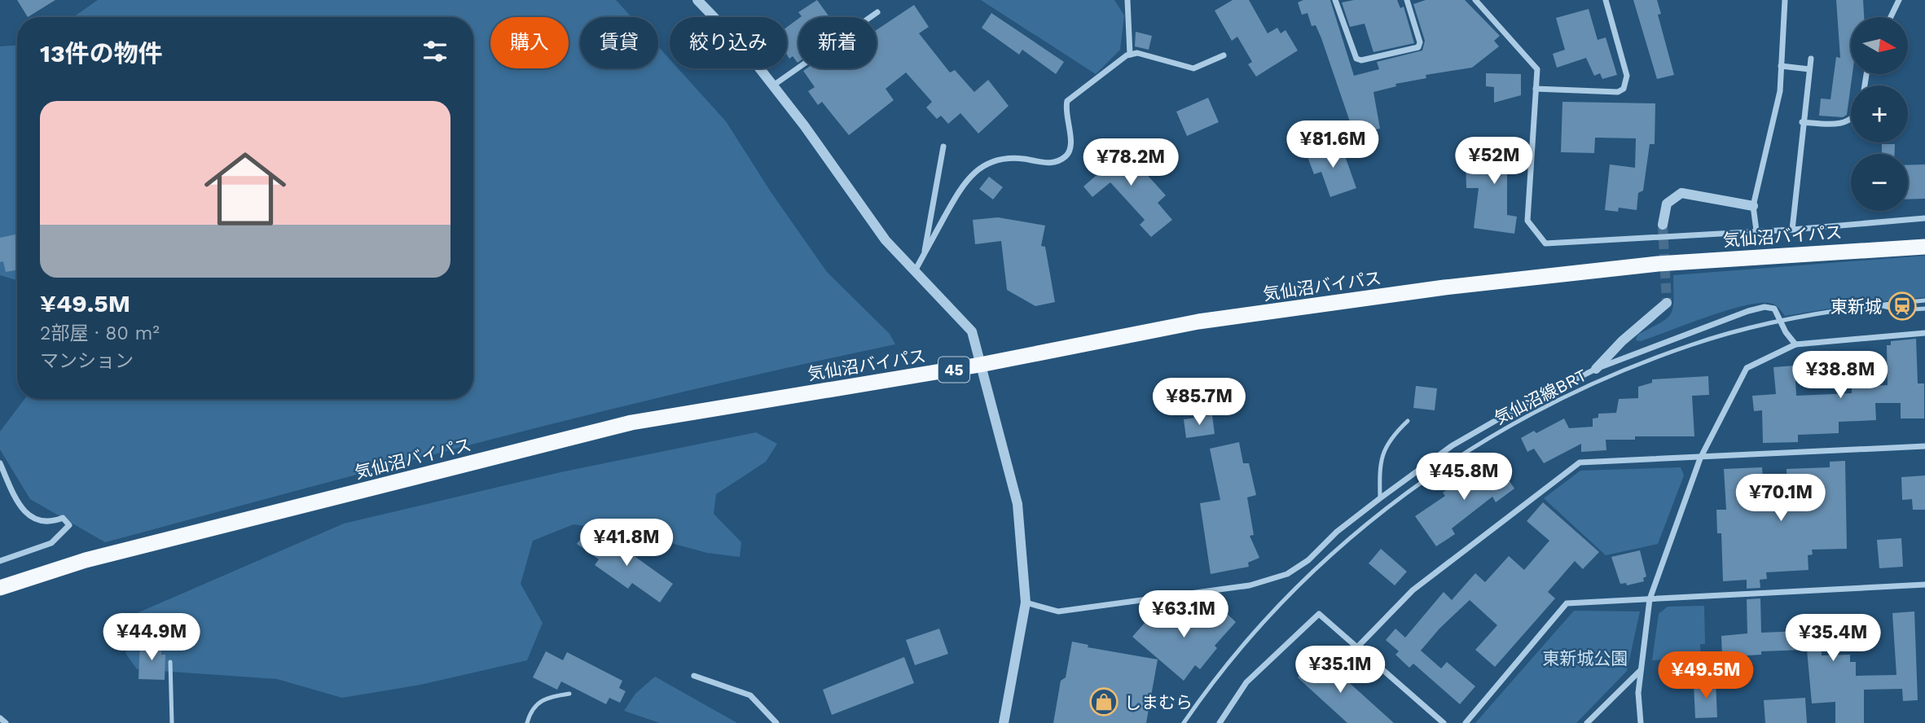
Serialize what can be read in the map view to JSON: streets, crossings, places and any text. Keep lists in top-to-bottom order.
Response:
{
  "streets": {
    "highway": ["気仙沼バイパス", "45"],
    "lane": ["気仙沼線BRT"]
  },
  "parks": ["東新城公園"],
  "places": {
    "station": ["東新城"],
    "shop": ["しまむら"]
  },
  "north": "right",
  "page": {
    "map_buttons": ["+", "−"],
    "chip": [
      "購入",
      "賃貸",
      "絞り込み",
      "新着"
    ],
    "heading": "13件の物件",
    "list": [
      {
        "name": "¥49.5M",
        "note": "2部屋 · 80 m² · マンション"
      }
    ],
    "price": [
      "¥81.6M",
      "¥52M",
      "¥78.2M",
      "¥38.8M",
      "¥85.7M",
      "¥45.8M",
      "¥70.1M",
      "¥41.8M",
      "¥63.1M",
      "¥44.9M",
      "¥35.4M",
      "¥35.1M",
      "¥49.5M"
    ]
  }
}
